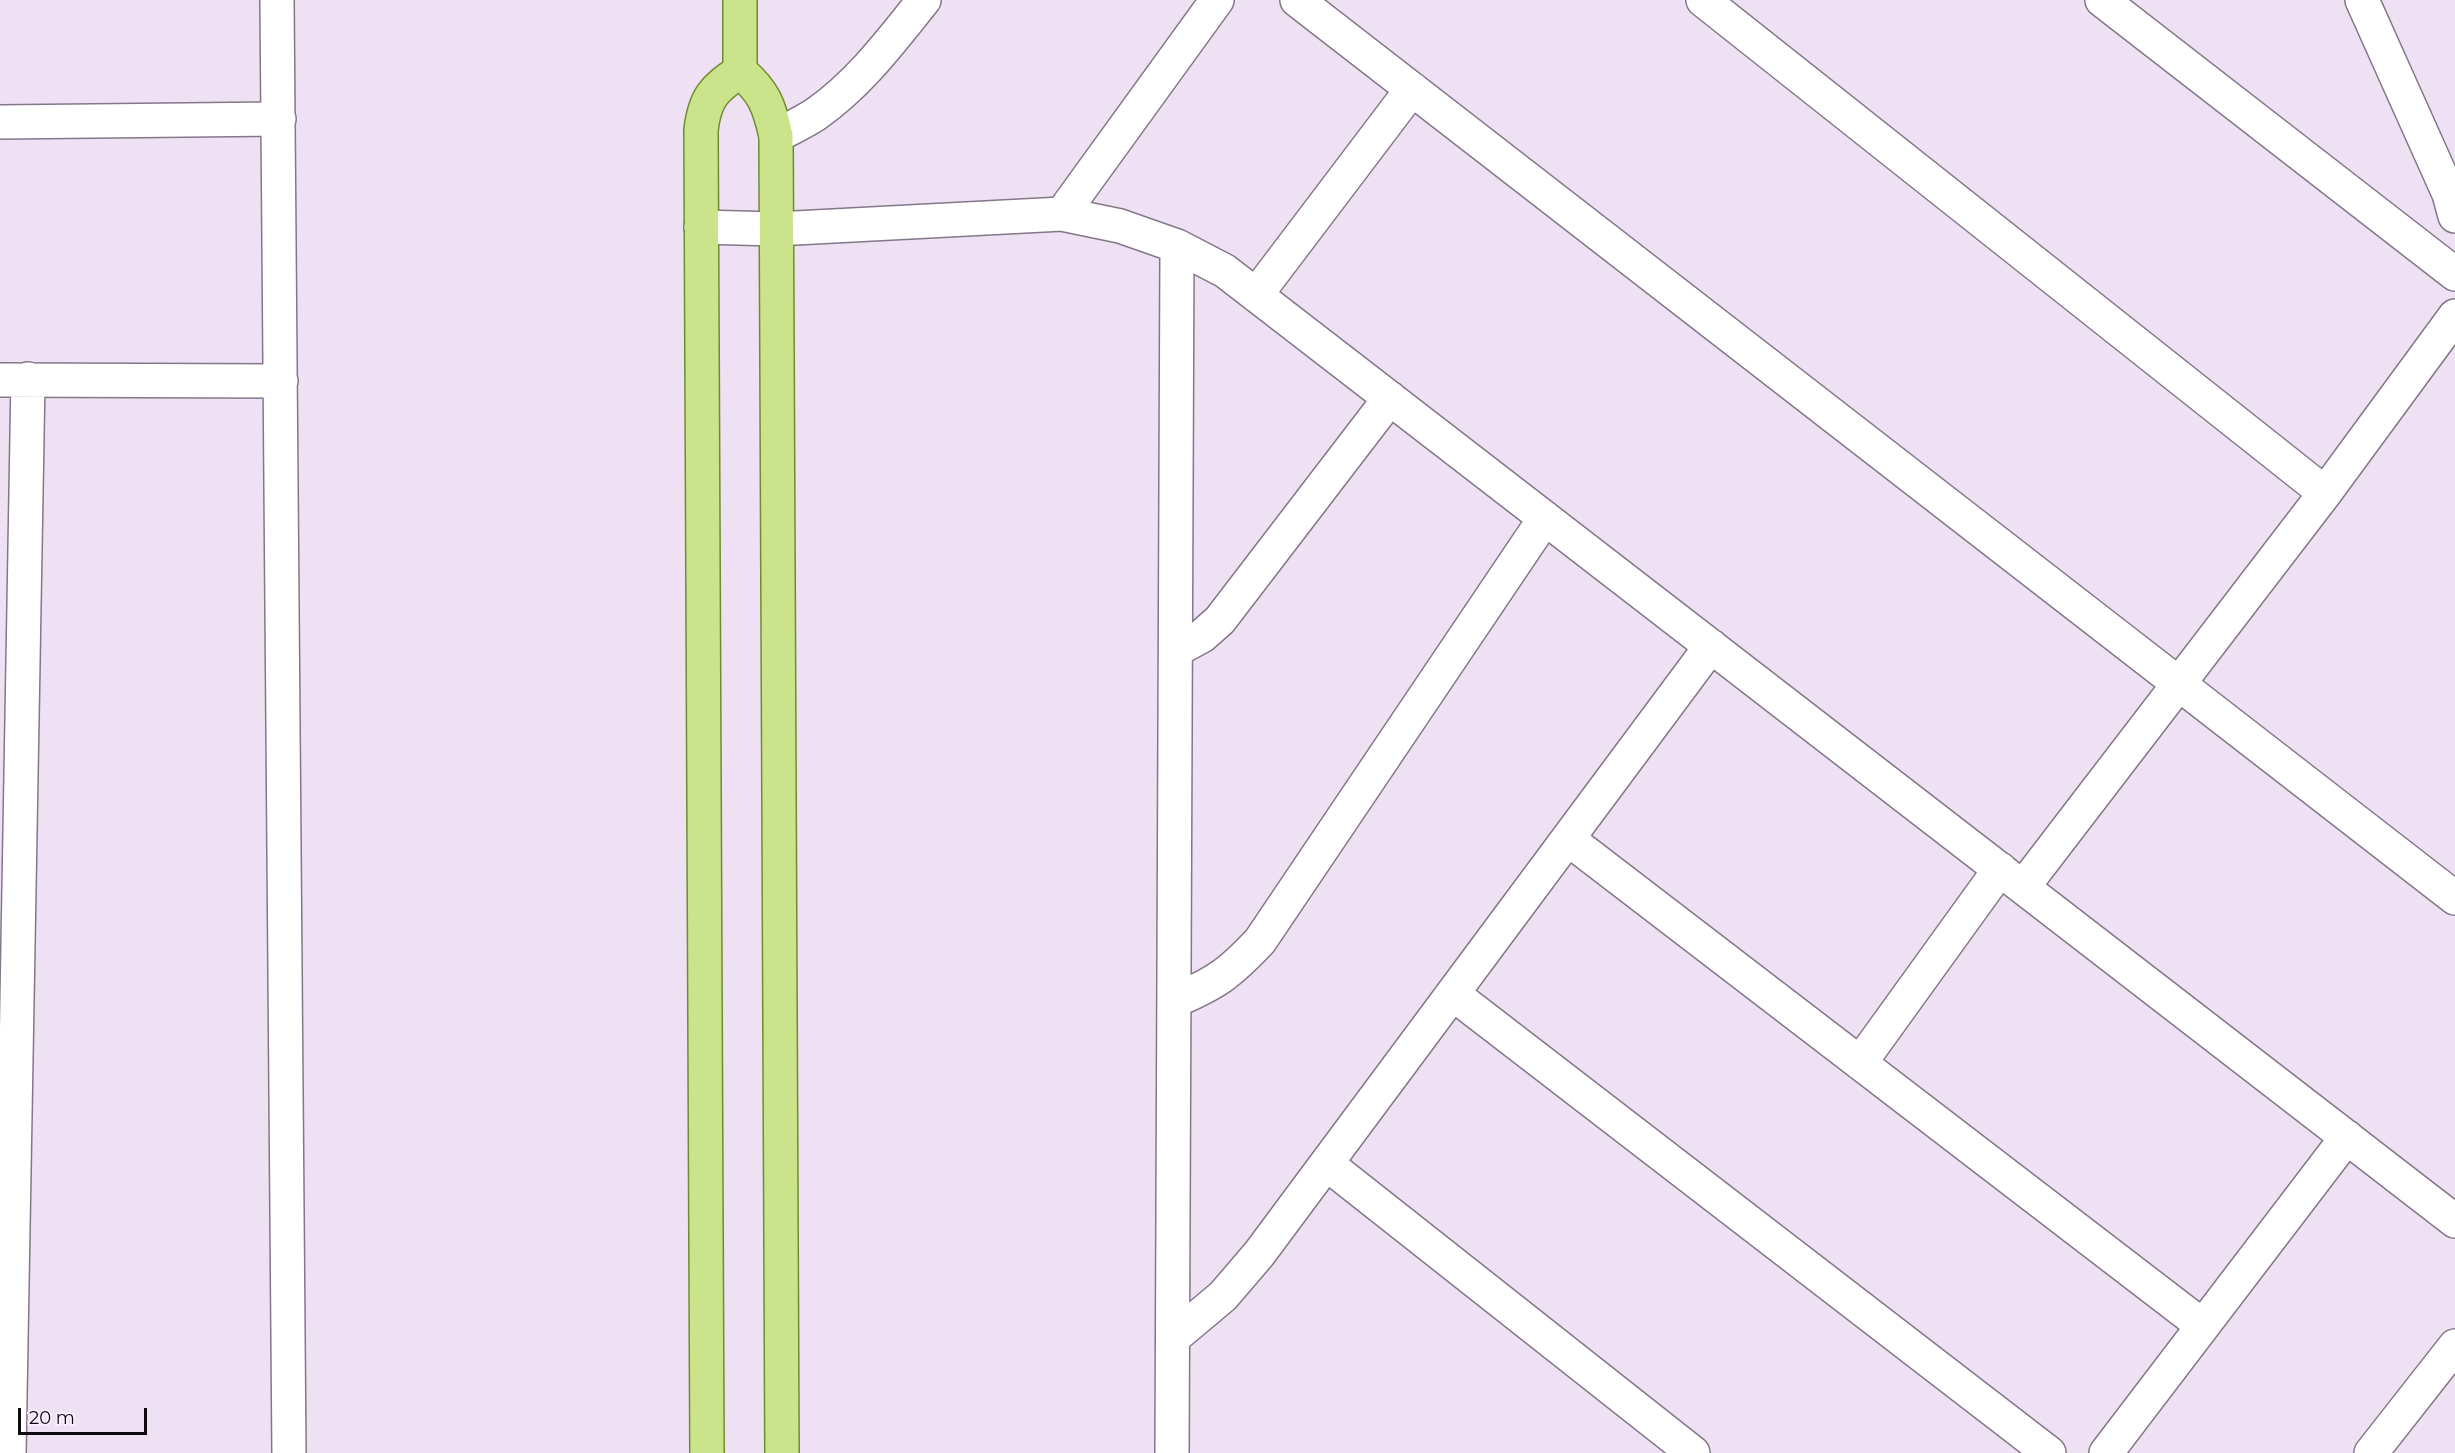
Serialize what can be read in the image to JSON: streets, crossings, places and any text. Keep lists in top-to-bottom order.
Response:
{
  "scale_bar": "20 m"
}
